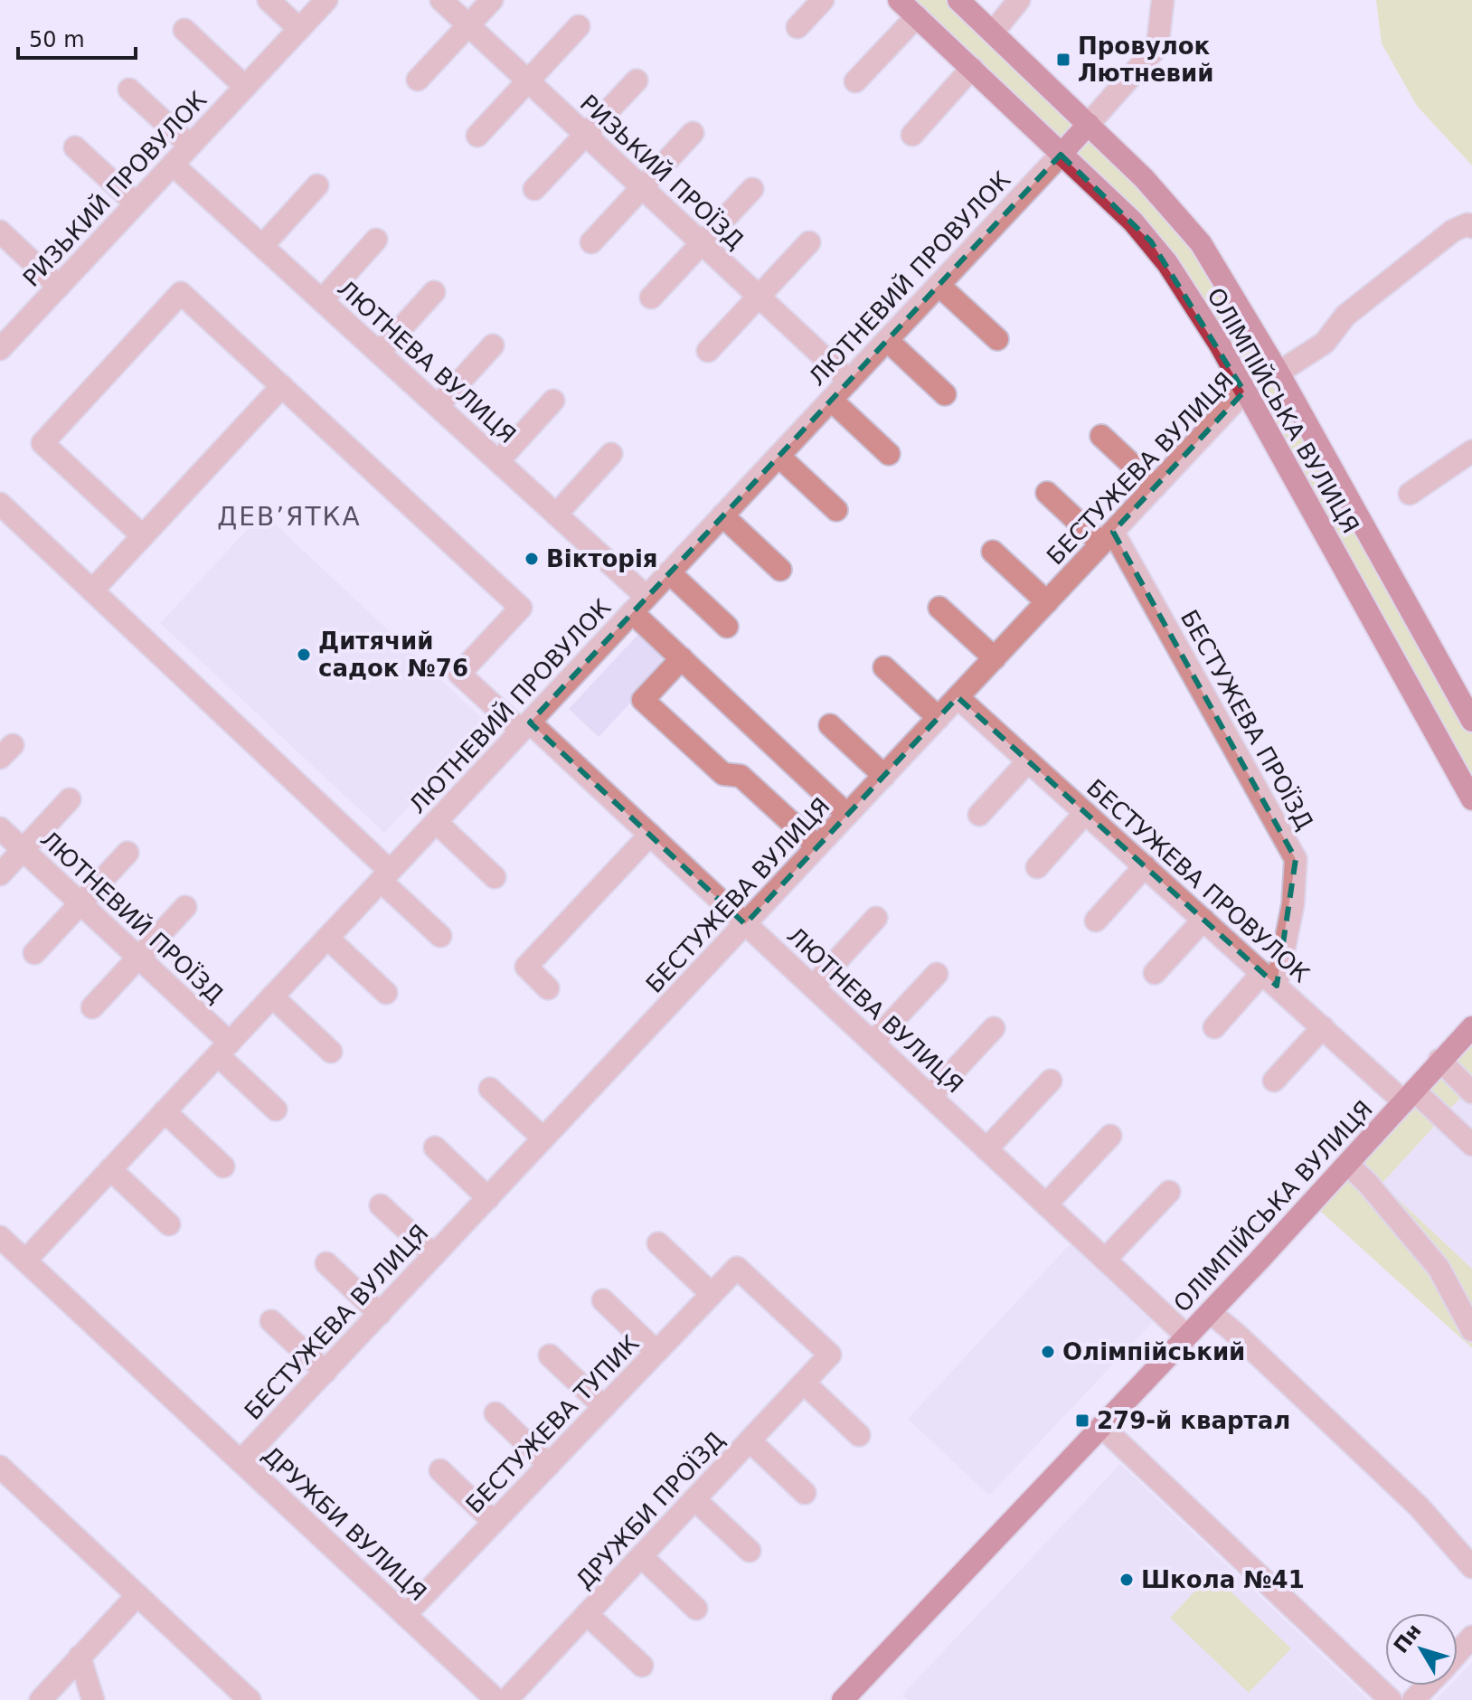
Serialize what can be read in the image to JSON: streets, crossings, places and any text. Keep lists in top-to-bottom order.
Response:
{
  "streets": {
    "main road": ["ОЛІМПІЙСЬКА ВУЛИЦЯ", "БЕСТУЖЕВА ВУЛИЦЯ"],
    "street": [
      "РИЗЬКИЙ ПРОЇЗД",
      "РИЗЬКИЙ ПРОВУЛОК",
      "ЛЮТНЕВИЙ ПРОВУЛОК",
      "ЛЮТНЕВА ВУЛИЦЯ",
      "БЕСТУЖЕВА ПРОЇЗД",
      "БЕСТУЖЕВА ПРОВУЛОК",
      "ЛЮТНЕВИЙ ПРОЇЗД",
      "БЕСТУЖЕВА ТУПИК",
      "ДРУЖБИ ПРОЇЗД",
      "ДРУЖБИ ВУЛИЦЯ"
    ]
  },
  "crossings": [
    ["РИЗЬКИЙ ПРОЇЗД", "ЛЮТНЕВИЙ ПРОВУЛОК"],
    ["РИЗЬКИЙ ПРОВУЛОК", "ЛЮТНЕВА ВУЛИЦЯ"],
    ["ЛЮТНЕВИЙ ПРОВУЛОК", "ЛЮТНЕВА ВУЛИЦЯ"],
    ["ЛЮТНЕВИЙ ПРОВУЛОК", "ОЛІМПІЙСЬКА ВУЛИЦЯ"],
    ["ЛЮТНЕВИЙ ПРОВУЛОК", "ЛЮТНЕВИЙ ПРОЇЗД"],
    ["ЛЮТНЕВИЙ ПРОВУЛОК", "ДРУЖБИ ВУЛИЦЯ"],
    ["ЛЮТНЕВА ВУЛИЦЯ", "ОЛІМПІЙСЬКА ВУЛИЦЯ"],
    ["ЛЮТНЕВА ВУЛИЦЯ", "БЕСТУЖЕВА ВУЛИЦЯ"],
    ["ОЛІМПІЙСЬКА ВУЛИЦЯ", "БЕСТУЖЕВА ВУЛИЦЯ"],
    ["ОЛІМПІЙСЬКА ВУЛИЦЯ", "БЕСТУЖЕВА ПРОВУЛОК"],
    ["БЕСТУЖЕВА ВУЛИЦЯ", "БЕСТУЖЕВА ПРОЇЗД"],
    ["БЕСТУЖЕВА ВУЛИЦЯ", "БЕСТУЖЕВА ПРОВУЛОК"],
    ["БЕСТУЖЕВА ВУЛИЦЯ", "ДРУЖБИ ВУЛИЦЯ"],
    ["БЕСТУЖЕВА ПРОЇЗД", "БЕСТУЖЕВА ПРОВУЛОК"],
    ["БЕСТУЖЕВА ТУПИК", "ДРУЖБИ ПРОЇЗД"],
    ["БЕСТУЖЕВА ТУПИК", "ДРУЖБИ ВУЛИЦЯ"]
  ],
  "districts": ["ДЕВ’ЯТКА"],
  "places": {
    "transit": ["Провулок Лютневий", "279-й квартал"],
    "other": [
      "Вікторія",
      "Дитячий садок №76",
      "Олімпійський",
      "Школа №41"
    ]
  },
  "scale_bar": "50 m",
  "north": "top left"
}
